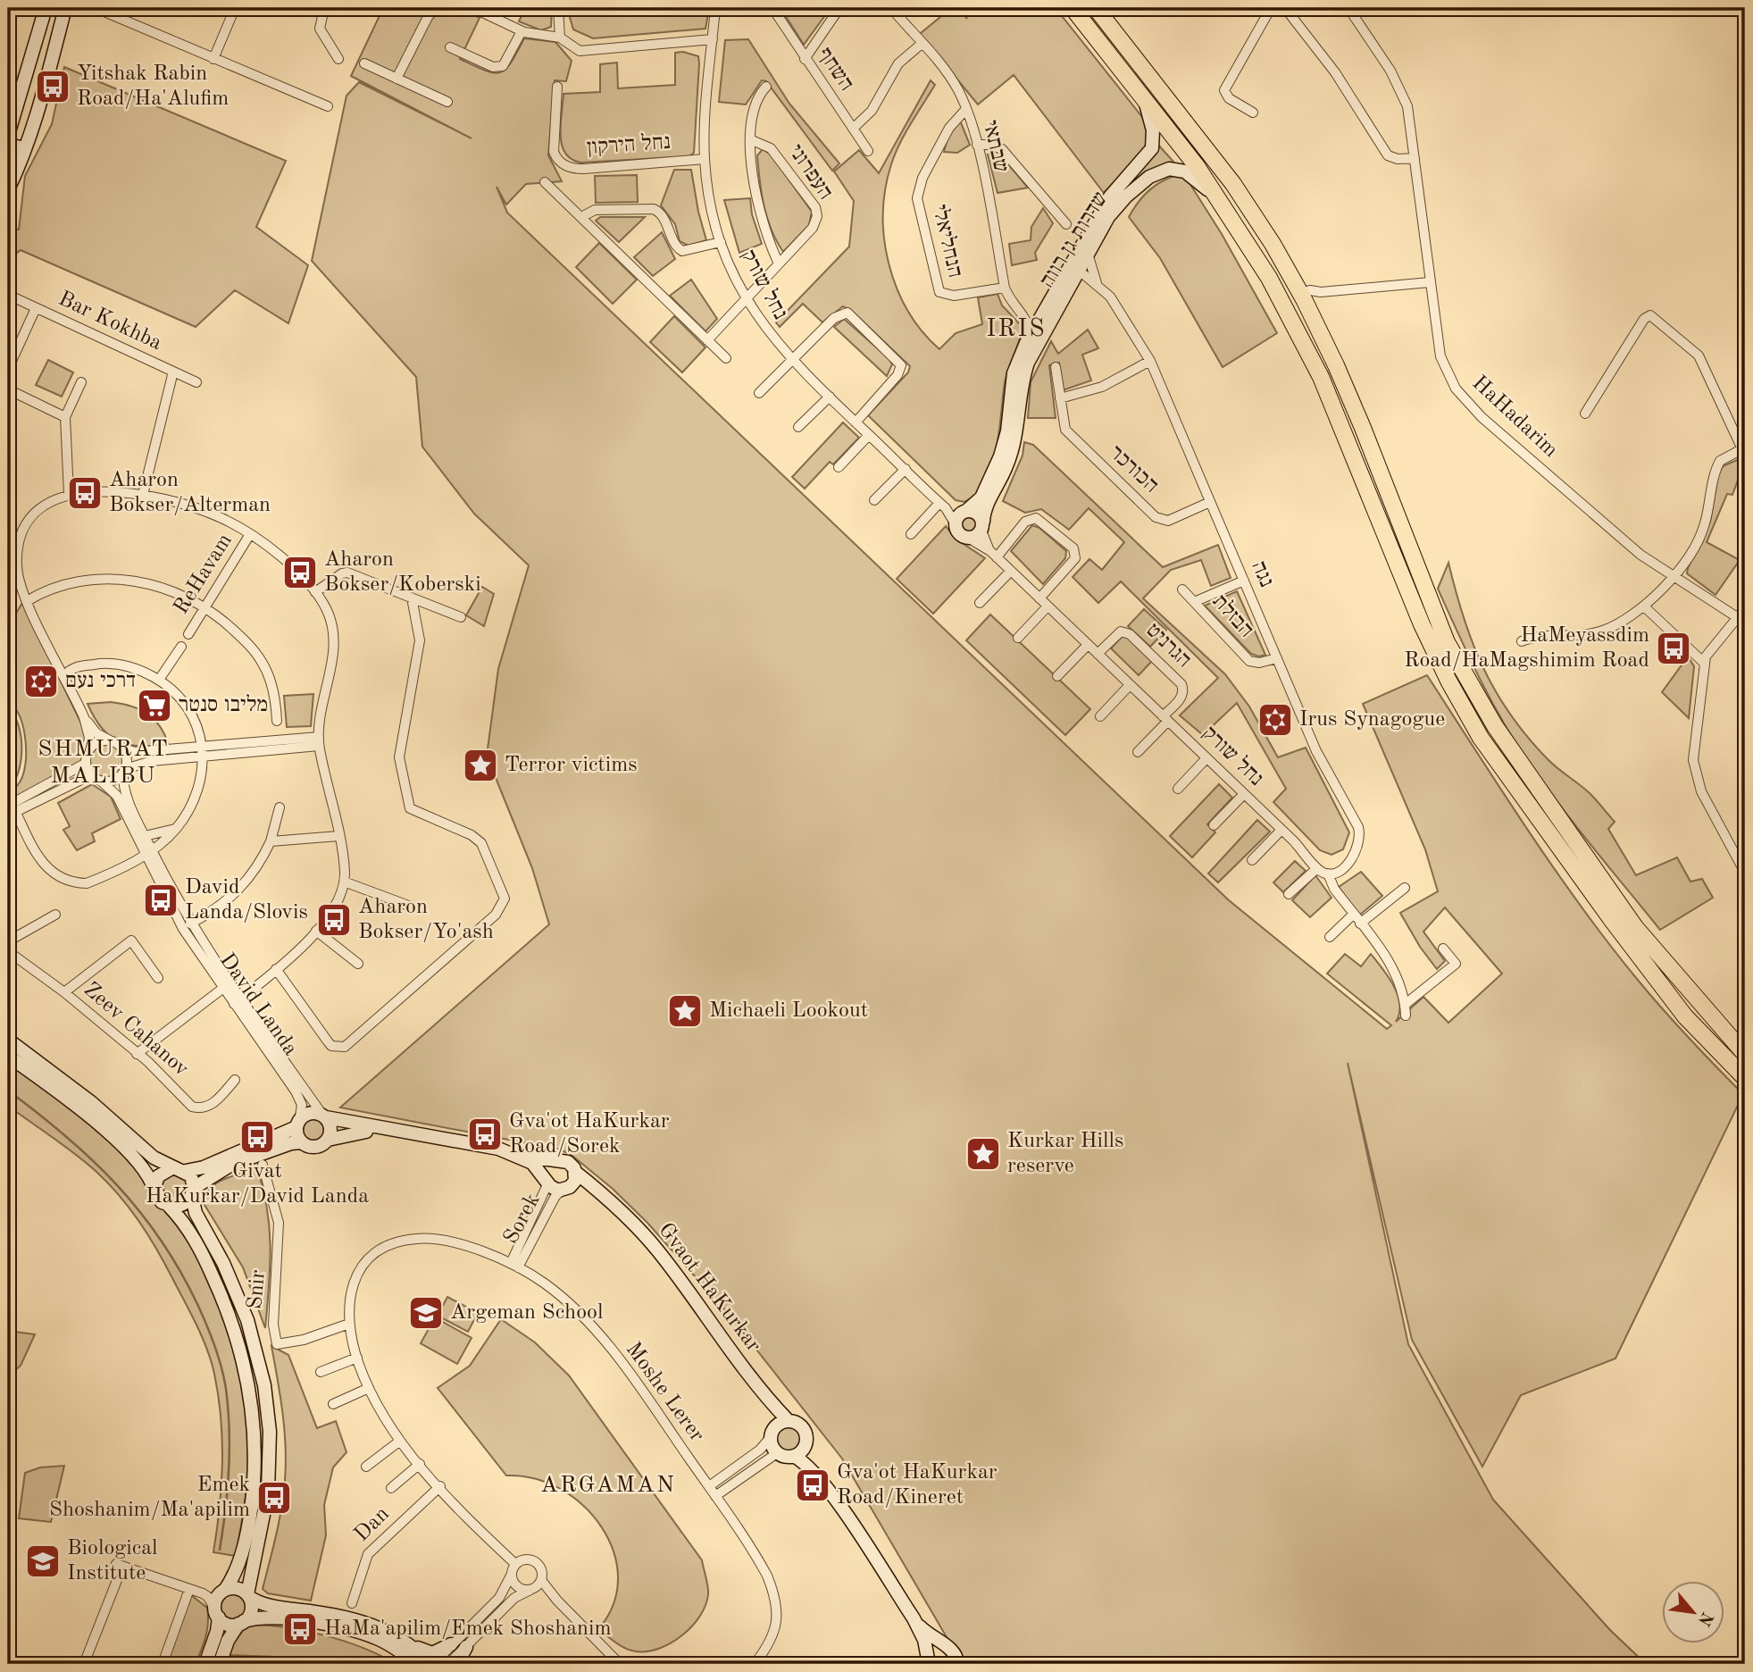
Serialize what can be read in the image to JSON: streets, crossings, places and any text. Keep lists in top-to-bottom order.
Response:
{
  "streets": {
    "street": [
      "השחף",
      "נחל הירקון",
      "שבתאי",
      "העפרוני",
      "שדרות גן רווה",
      "הנחליאלי",
      "נחל שורק",
      "Bar Kokhba",
      "HaHadarim",
      "הכורכר",
      "ReHavam",
      "נגה",
      "הבזלת",
      "הגרניט",
      "David Landa",
      "Zeev Cahanov",
      "Sorek",
      "Gvaot HaKurkar",
      "Snir",
      "Moshe Lerer",
      "Dan"
    ]
  },
  "crossings": [
    ["נחל הירקון", "נחל שורק"],
    ["שבתאי", "שדרות גן רווה"],
    ["שבתאי", "הנחליאלי"],
    ["העפרוני", "נחל שורק"],
    ["שדרות גן רווה", "נחל שורק"],
    ["שדרות גן רווה", "נגה"],
    ["נחל שורק", "נגה"],
    ["נחל שורק", "הגרניט"],
    ["הכורכר", "נגה"],
    ["נגה", "הבזלת"],
    ["Sorek", "Gvaot HaKurkar"],
    ["Sorek", "Moshe Lerer"],
    ["Snir", "Moshe Lerer"],
    ["Moshe Lerer", "Dan"]
  ],
  "districts": ["IRIS", "SHMURAT MALIBU", "ARGAMAN"],
  "places": {
    "bus stop": [
      "Yitshak Rabin Road/Ha'Alufim",
      "Aharon Bokser/Alterman",
      "Aharon Bokser/Koberski",
      "HaMeyassdim Road/HaMagshimim Road",
      "David Landa/Slovis",
      "Aharon Bokser/Yo'ash",
      "Gva'ot HaKurkar Road/Sorek",
      "Givat HaKurkar/David Landa",
      "Gva'ot HaKurkar Road/Kineret",
      "Emek Shoshanim/Ma'apilim",
      "HaMa'apilim/Emek Shoshanim"
    ],
    "synagogue": ["דרכי נעם", "Irus Synagogue"],
    "supermarket": ["מליבו סנטר"],
    "place": ["Terror victims", "Michaeli Lookout", "Kurkar Hills reserve"],
    "school or university": ["Argeman School", "Biological Institute"]
  },
  "north": "bottom right"
}
